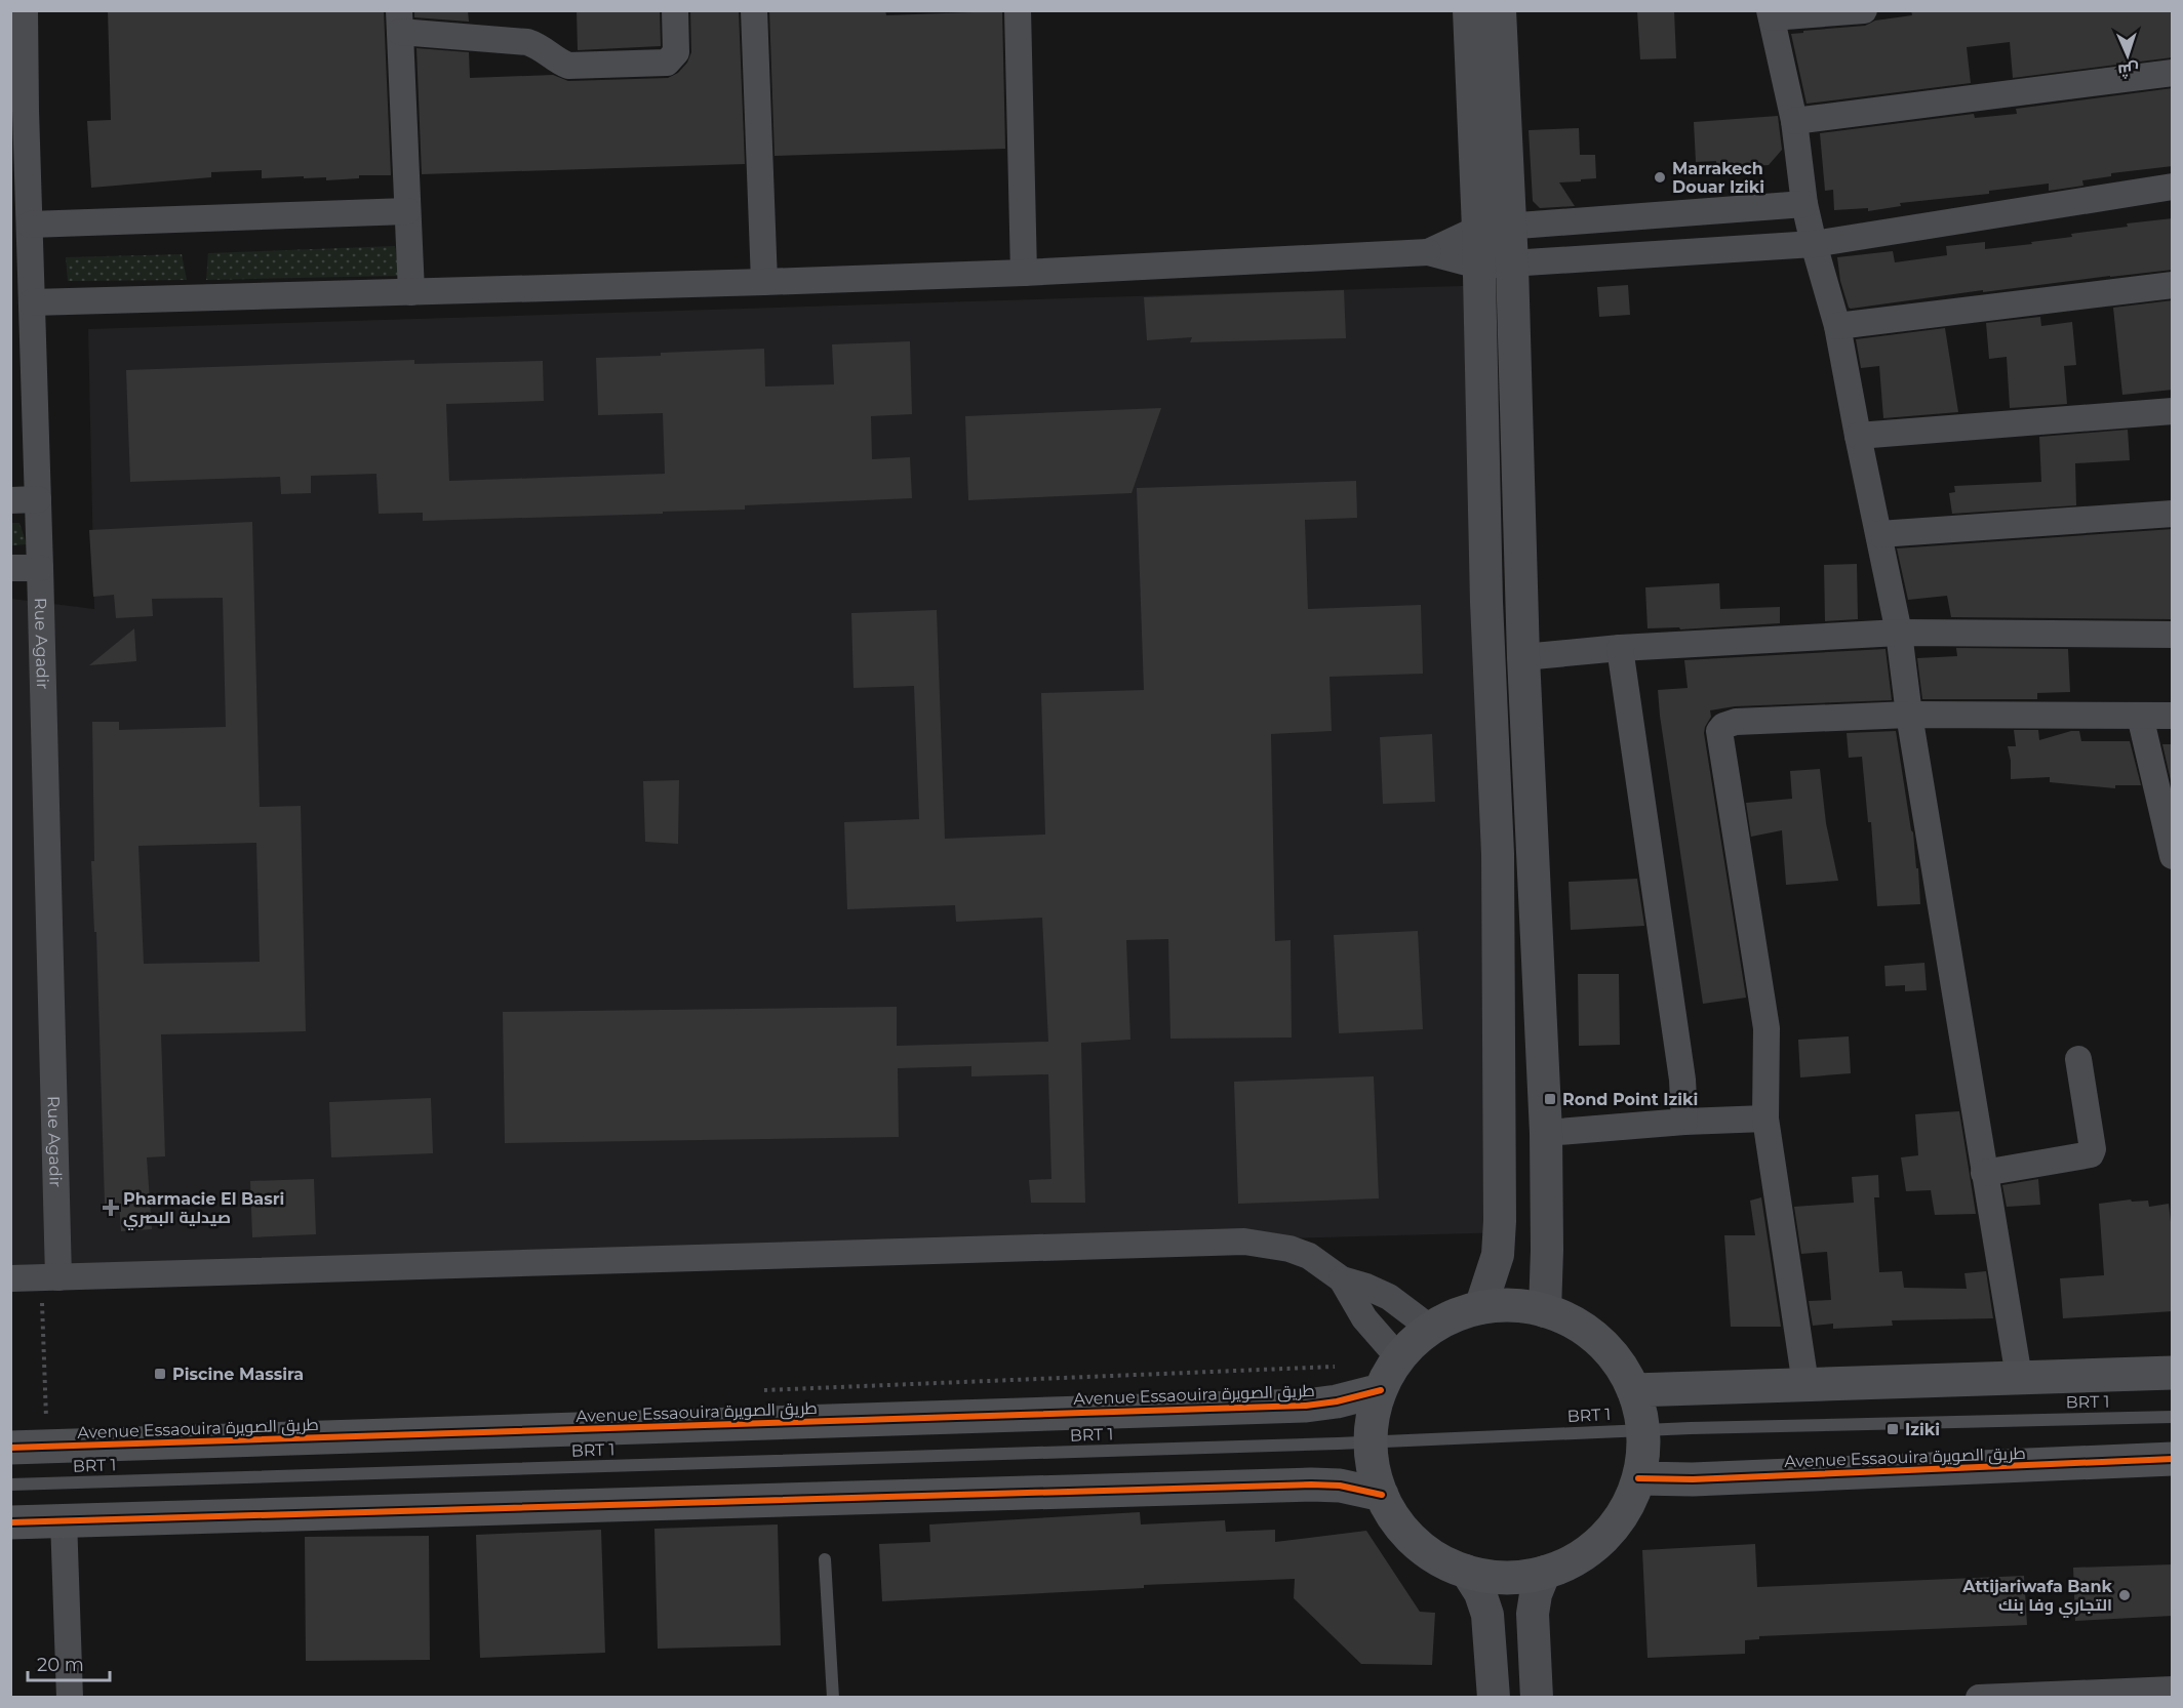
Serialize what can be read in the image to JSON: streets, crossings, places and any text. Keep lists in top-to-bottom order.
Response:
{
  "streets": {
    "main road": ["Avenue Essaouira طريق الصويرة"],
    "street": ["Rue Agadir"],
    "lane": ["BRT 1"]
  },
  "places": {
    "other": ["Marrakech Douar Iziki", "Attijariwafa Bank التجاري وفا بنك"],
    "transit": ["Rond Point Iziki", "Piscine Massira", "Iziki"],
    "health": ["Pharmacie El Basri صيدلية البصري"]
  },
  "scale_bar": "20 m",
  "north": "bottom"
}
